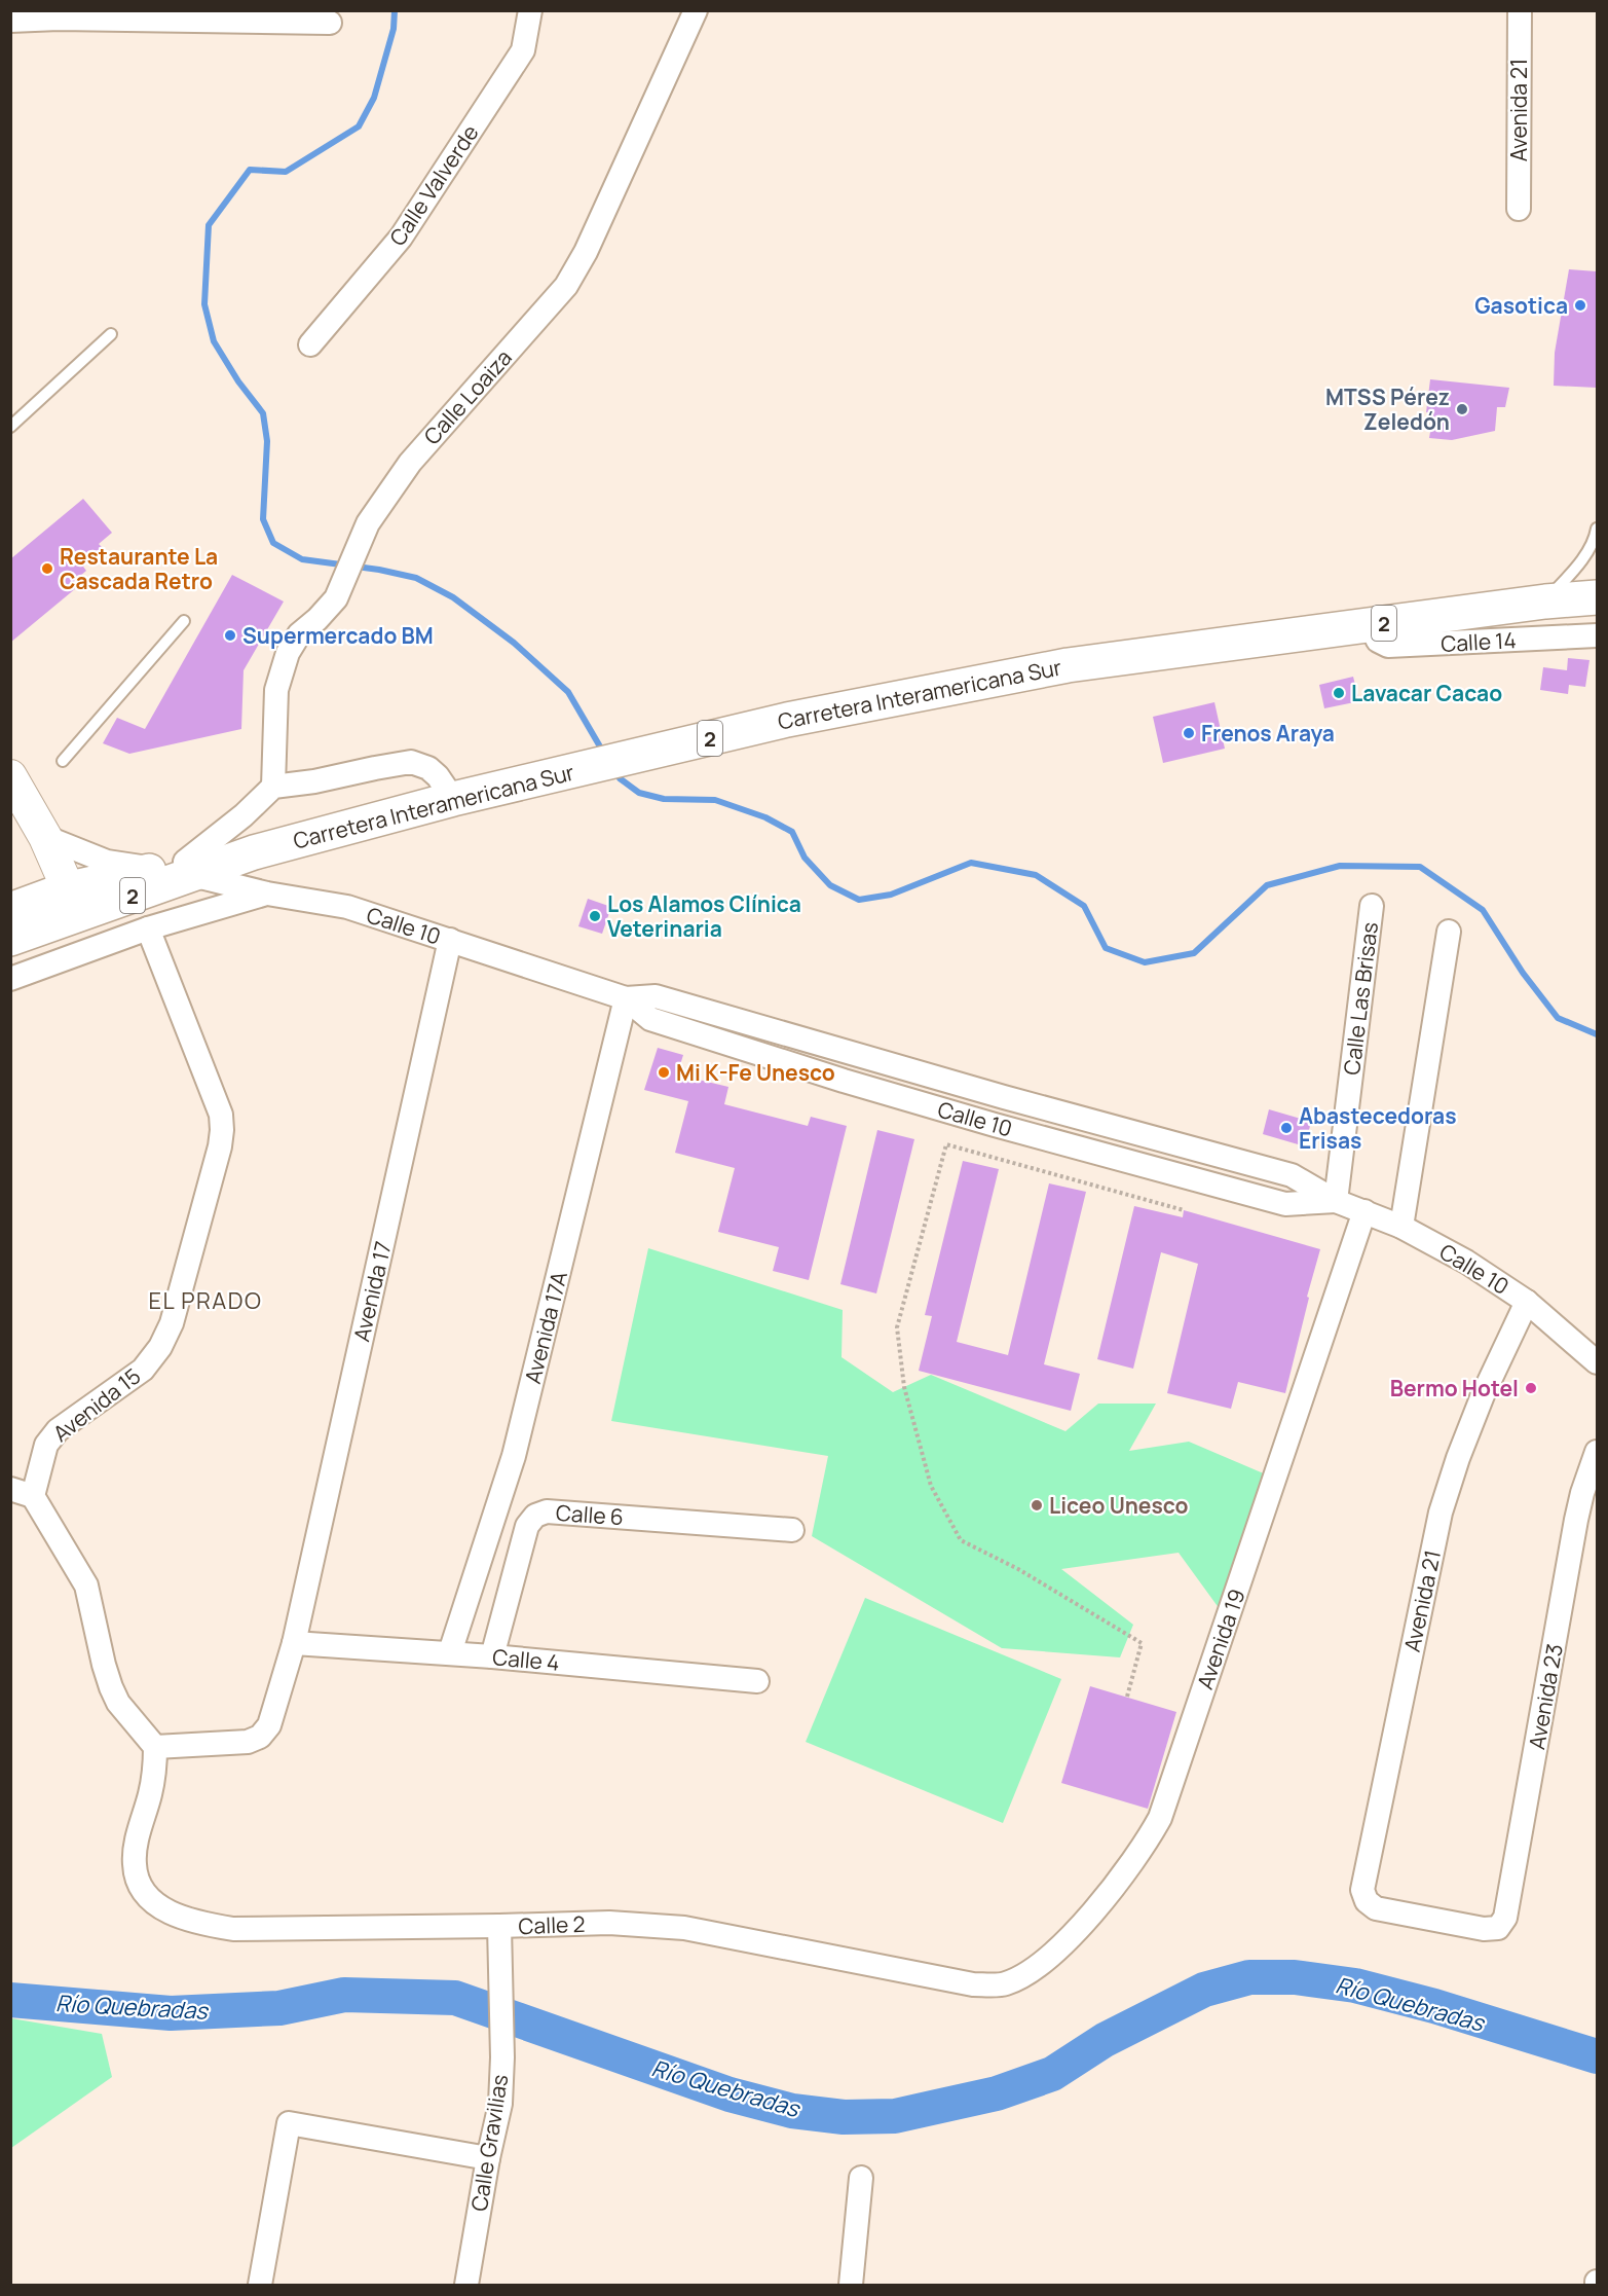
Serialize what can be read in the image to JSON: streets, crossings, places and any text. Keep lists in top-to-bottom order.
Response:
{
  "streets": {
    "highway": ["2", "Carretera Interamericana Sur"],
    "street": [
      "Avenida 21",
      "Calle Valverde",
      "Calle Loaiza",
      "Calle 14",
      "Calle 10",
      "Calle Las Brisas",
      "Avenida 17",
      "Avenida 17A",
      "Avenida 15",
      "Calle 6",
      "Avenida 19",
      "Calle 4",
      "Avenida 23",
      "Calle 2",
      "Calle Gravilias"
    ]
  },
  "crossings": [
    ["Avenida 21", "Calle 10"],
    ["Avenida 21", "Avenida 23"],
    ["Calle 14", "Carretera Interamericana Sur"],
    ["Carretera Interamericana Sur", "Calle 10"],
    ["Calle 10", "Calle Las Brisas"],
    ["Calle 10", "Avenida 17"],
    ["Calle 10", "Avenida 17A"],
    ["Calle 10", "Avenida 19"],
    ["Avenida 17", "Calle 4"],
    ["Avenida 17", "Calle 2"],
    ["Avenida 17A", "Calle 4"],
    ["Calle 6", "Calle 4"],
    ["Avenida 19", "Calle 2"],
    ["Calle 2", "Calle Gravilias"]
  ],
  "districts": ["EL PRADO"],
  "water": ["Río Quebradas"],
  "places": [
    "Gasotica",
    "MTSS Pérez Zeledón",
    "Restaurante La Cascada Retro",
    "Supermercado BM",
    "Lavacar Cacao",
    "Frenos Araya",
    "Los Alamos Clínica Veterinaria",
    "Mi K-Fe Unesco",
    "Abastecedoras Erisas",
    "Bermo Hotel",
    "Liceo Unesco"
  ]
}
